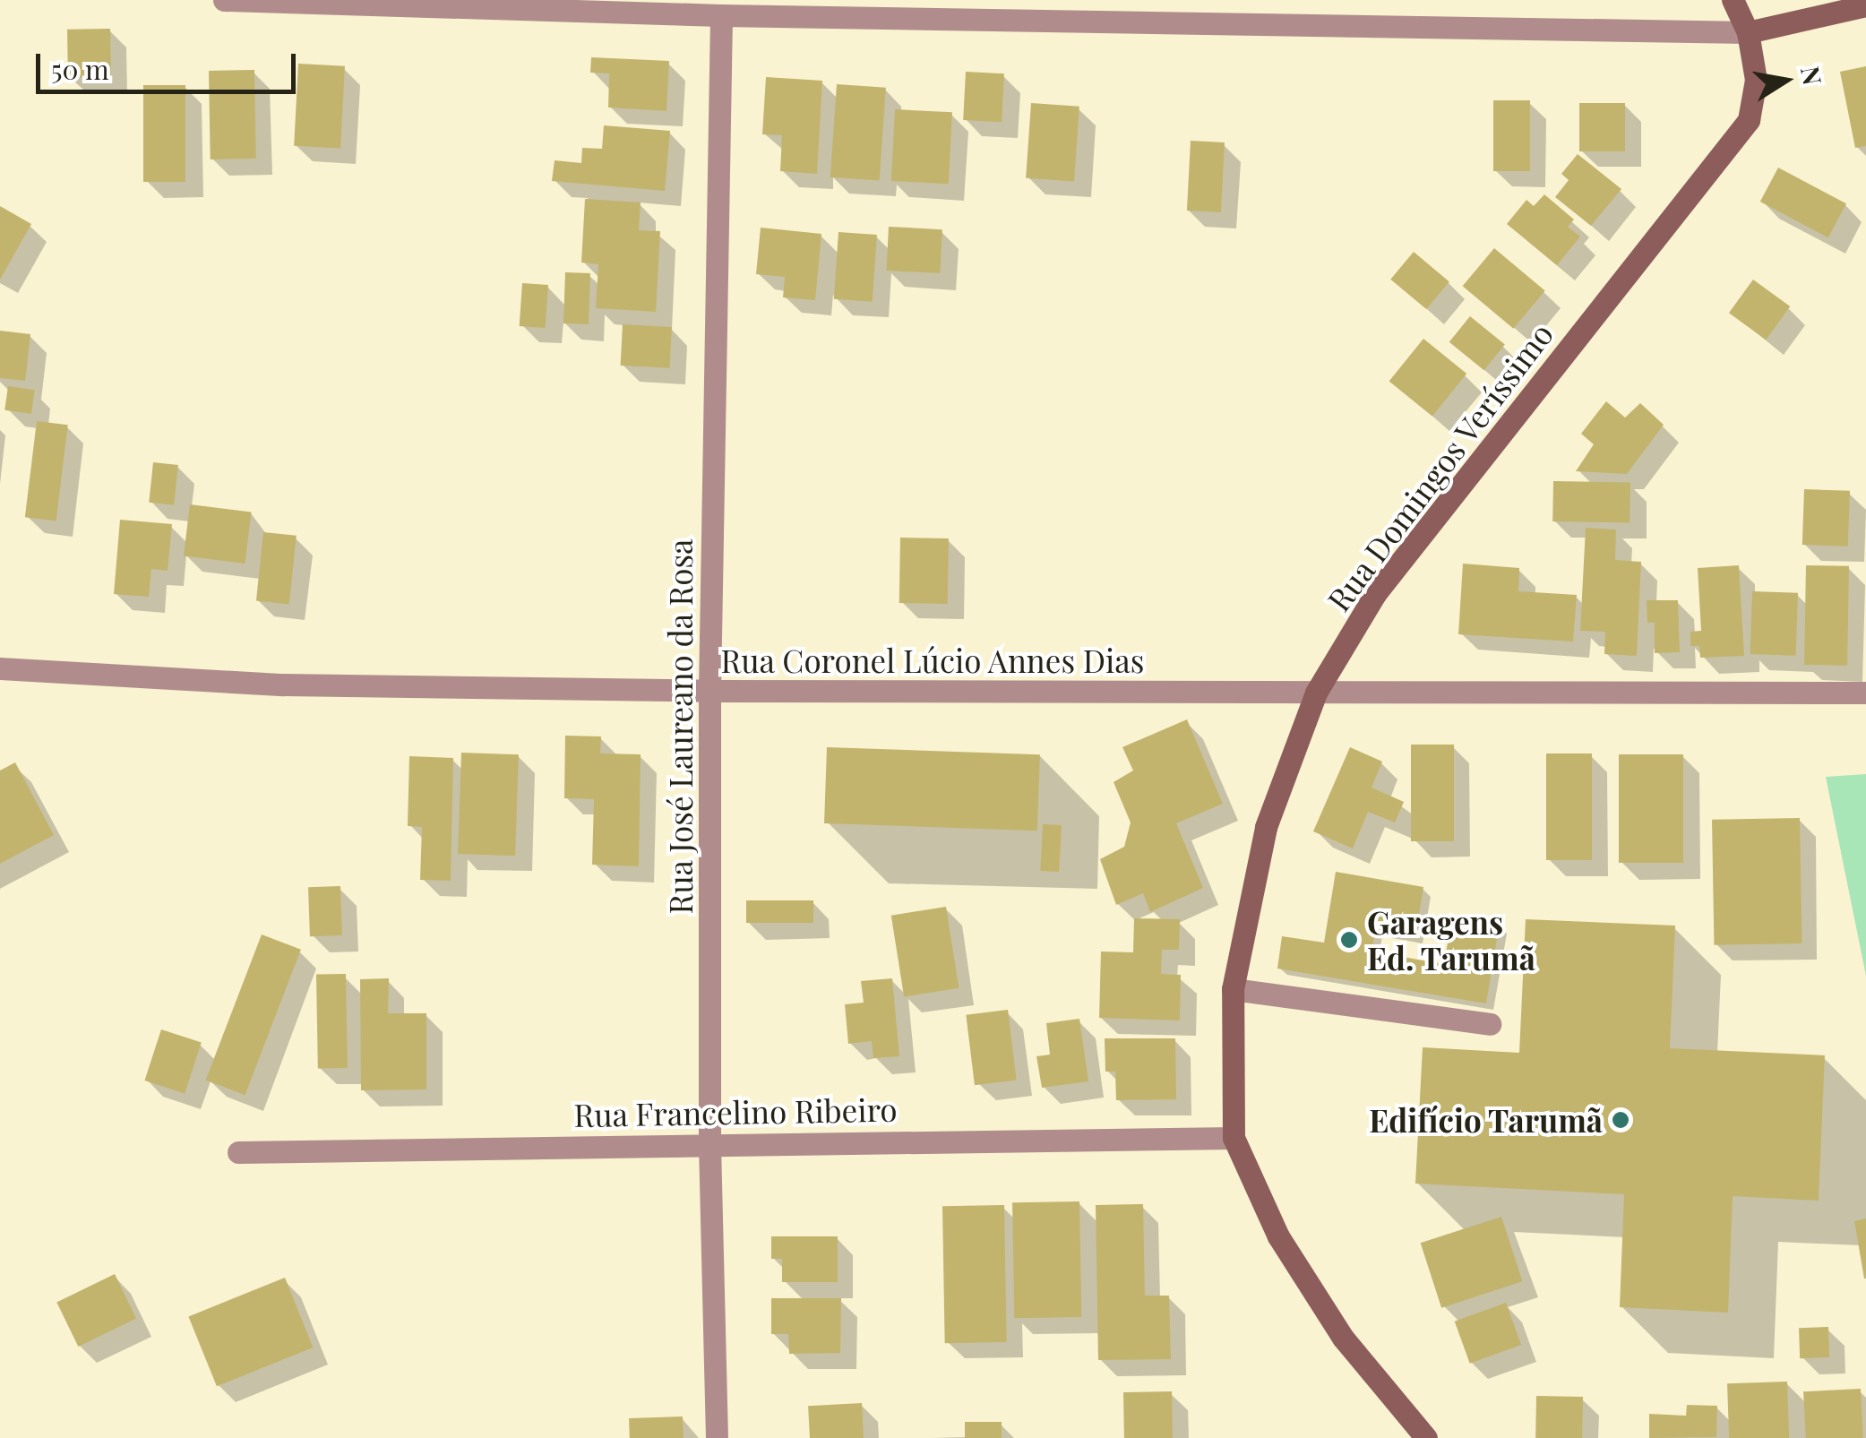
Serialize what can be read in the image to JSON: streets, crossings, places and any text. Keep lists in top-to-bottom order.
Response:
{
  "streets": {
    "street": [
      "Rua Domingos Veríssimo",
      "Rua Coronel Lúcio Annes Dias",
      "Rua José Laureano da Rosa",
      "Rua Francelino Ribeiro"
    ]
  },
  "crossings": [
    ["Rua Domingos Veríssimo", "Rua Coronel Lúcio Annes Dias"],
    ["Rua Domingos Veríssimo", "Rua Francelino Ribeiro"],
    ["Rua Coronel Lúcio Annes Dias", "Rua José Laureano da Rosa"],
    ["Rua José Laureano da Rosa", "Rua Francelino Ribeiro"]
  ],
  "places": ["Garagens Ed. Tarumã", "Edifício Tarumã"],
  "scale_bar": "50 m",
  "north": "right"
}
